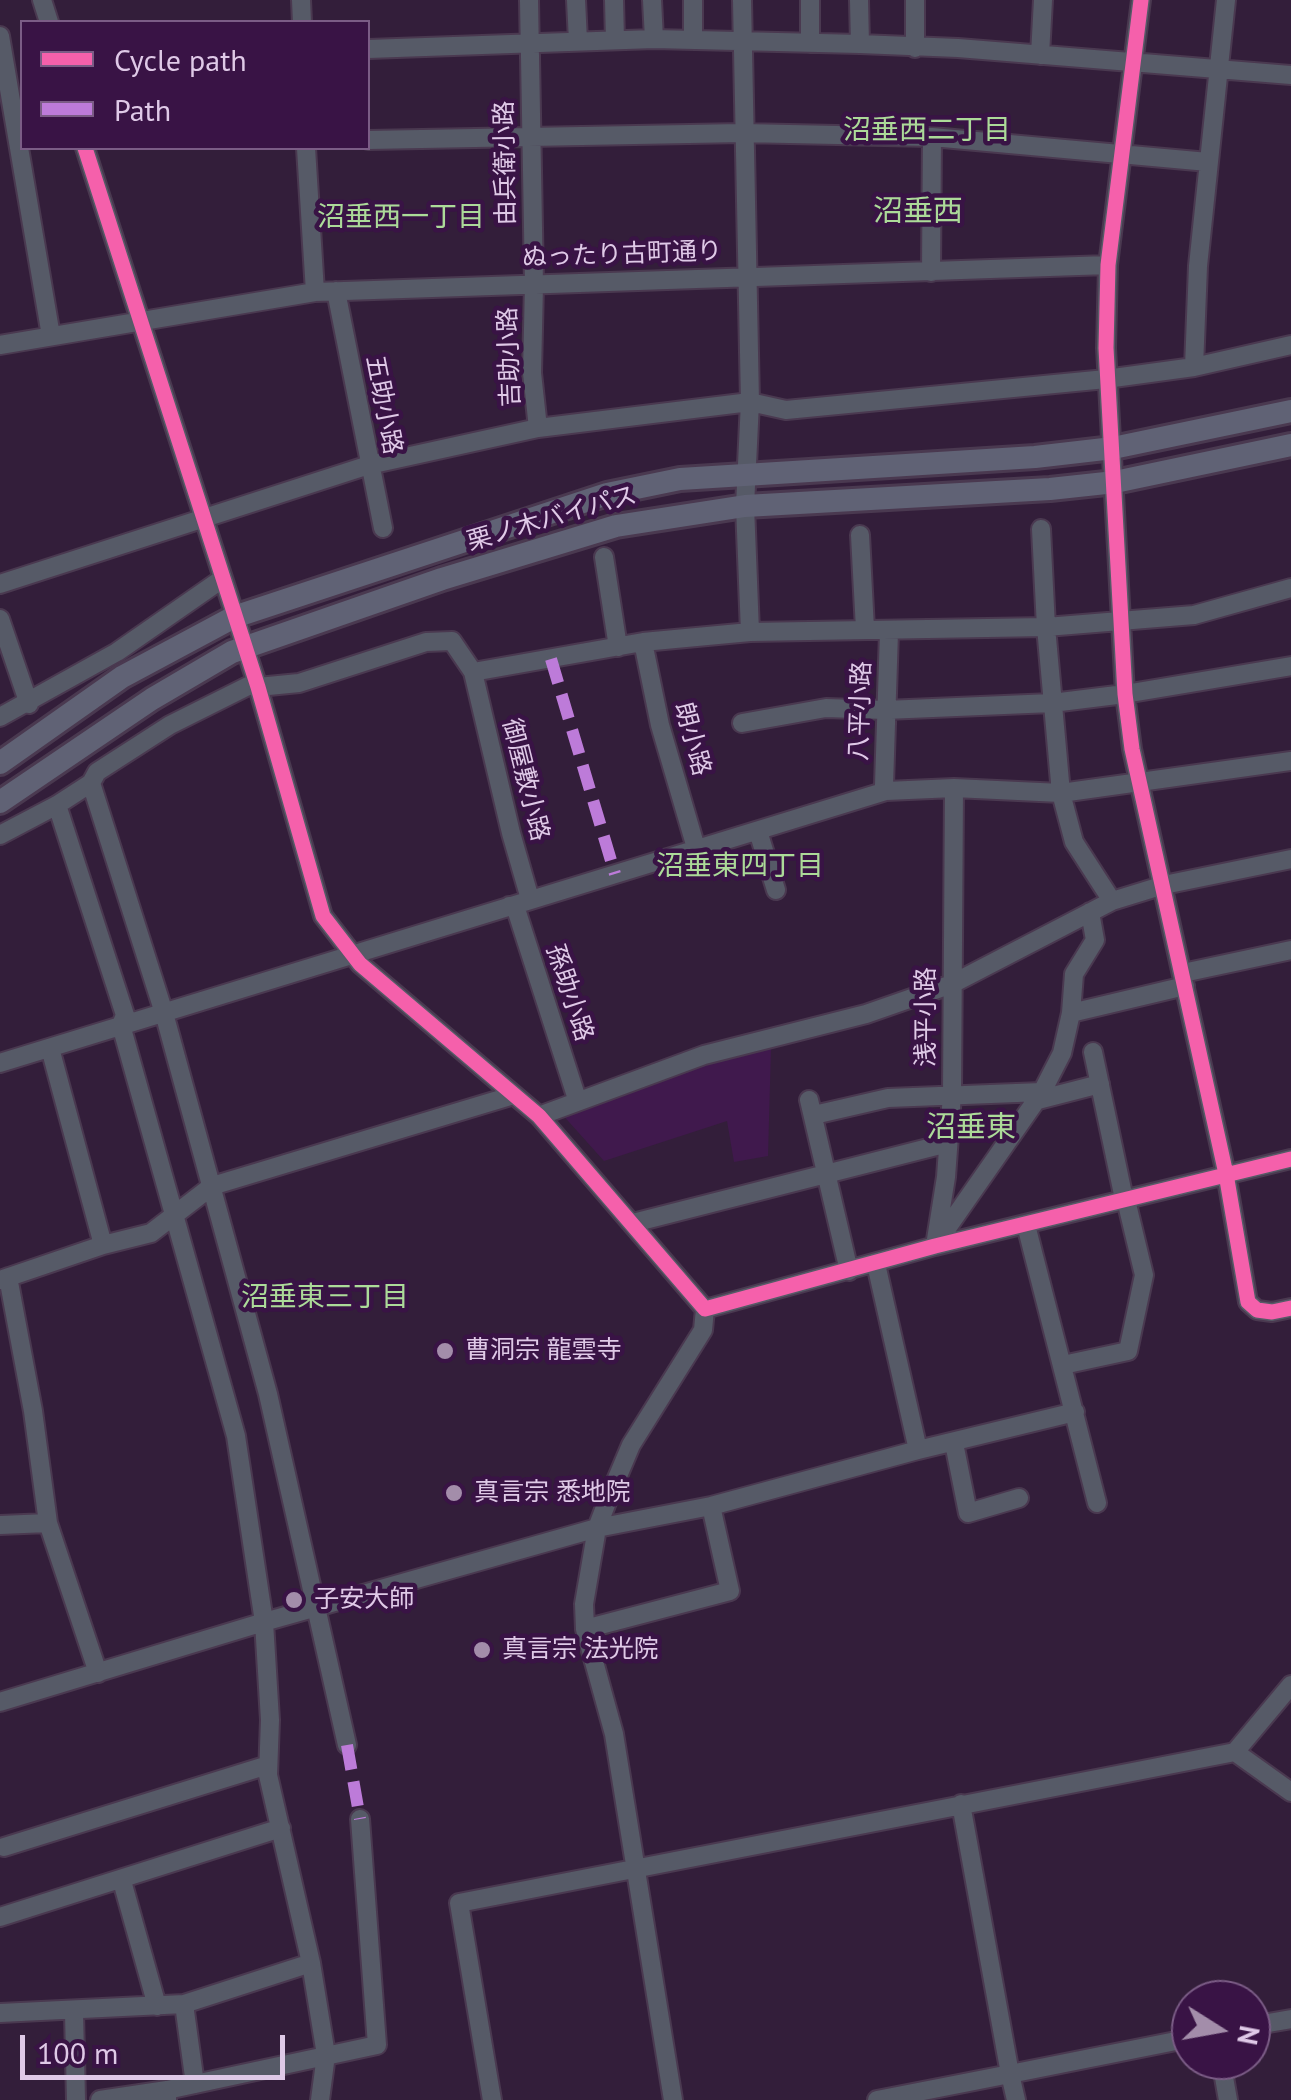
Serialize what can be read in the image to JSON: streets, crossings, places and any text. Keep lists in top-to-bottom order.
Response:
{
  "streets": {
    "main road": ["栗ノ木バイパス"],
    "street": [
      "由兵衛小路",
      "ぬったり古町通り",
      "吉助小路",
      "五助小路",
      "八平小路",
      "朗小路",
      "御屋敷小路",
      "孫助小路",
      "浅平小路"
    ]
  },
  "crossings": [
    ["由兵衛小路", "ぬったり古町通り"],
    ["由兵衛小路", "吉助小路"],
    ["ぬったり古町通り", "吉助小路"],
    ["ぬったり古町通り", "五助小路"]
  ],
  "districts": [
    "沼垂西二丁目",
    "沼垂西",
    "沼垂西一丁目",
    "沼垂東四丁目",
    "沼垂東",
    "沼垂東三丁目"
  ],
  "places": [
    "曹洞宗 龍雲寺",
    "真言宗 悉地院",
    "子安大師",
    "真言宗 法光院"
  ],
  "legend": ["Cycle path", "Path"],
  "scale_bar": "100 m",
  "north": "right"
}
